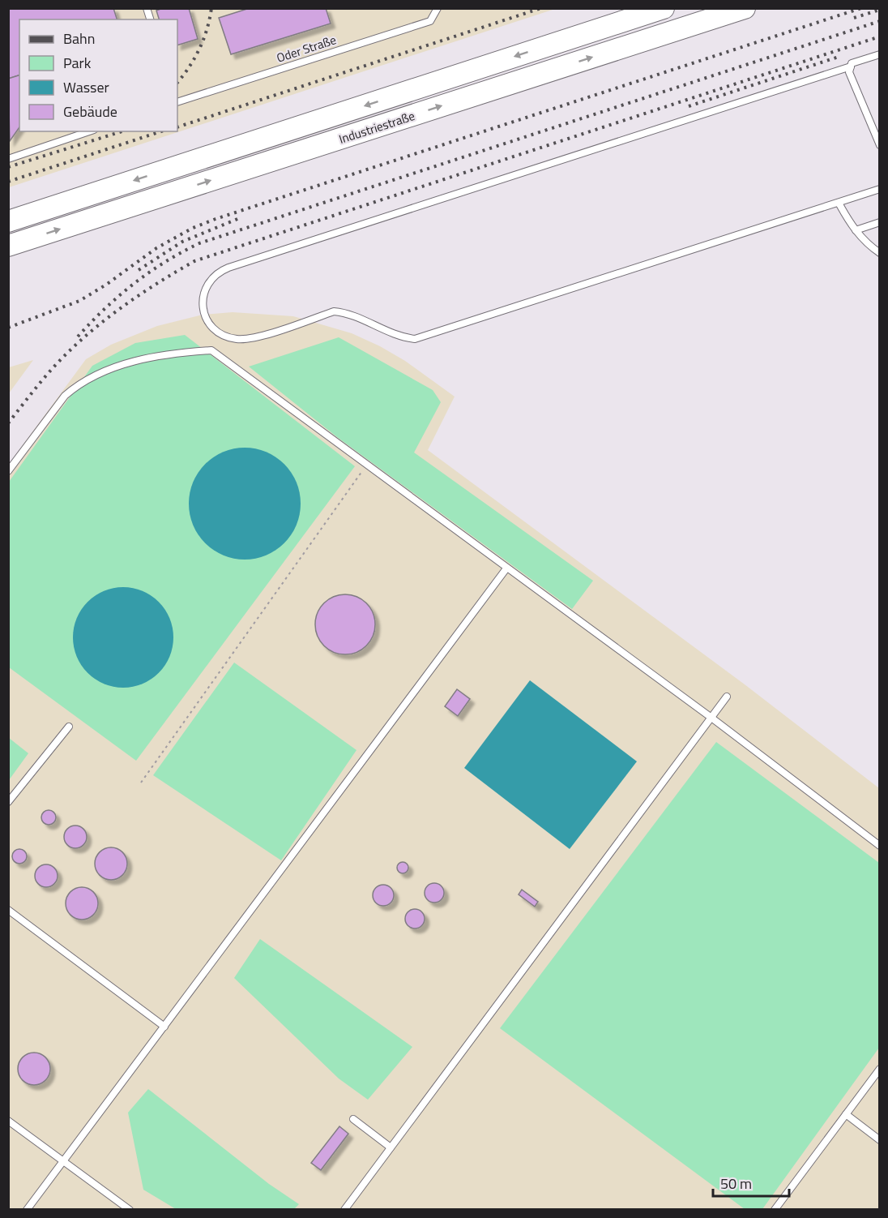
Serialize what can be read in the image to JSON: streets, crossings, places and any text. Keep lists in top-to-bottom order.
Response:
{
  "streets": {
    "highway": ["Industriestraße"],
    "lane": ["Oder Straße"]
  },
  "legend": [
    "Bahn",
    "Park",
    "Wasser",
    "Gebäude"
  ],
  "scale_bar": "50 m"
}
